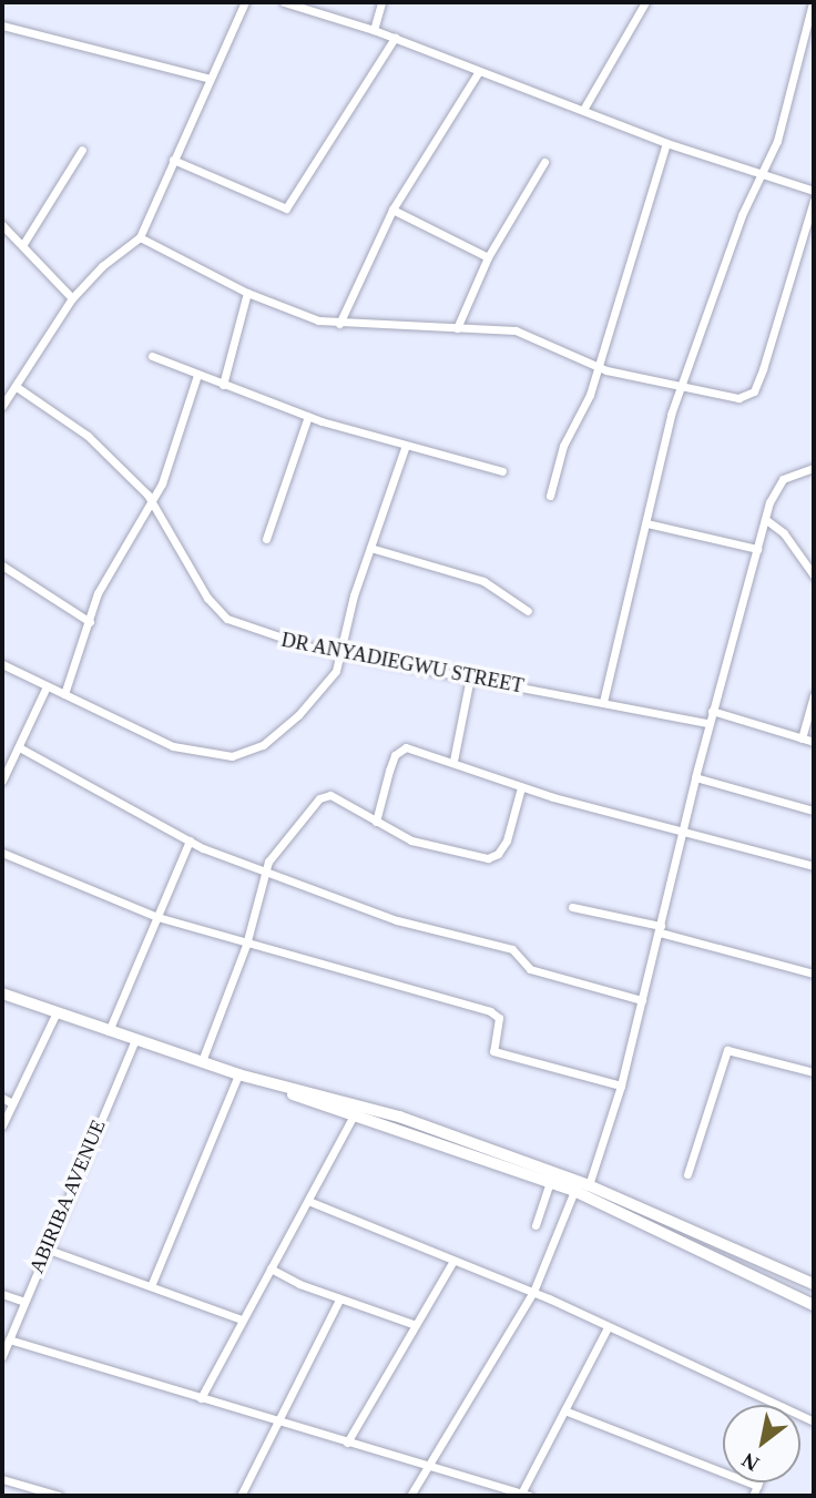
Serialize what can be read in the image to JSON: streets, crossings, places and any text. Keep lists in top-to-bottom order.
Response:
{
  "streets": {
    "street": ["DR ANYADIEGWU STREET", "ABIRIBA AVENUE"]
  },
  "north": "bottom left"
}
